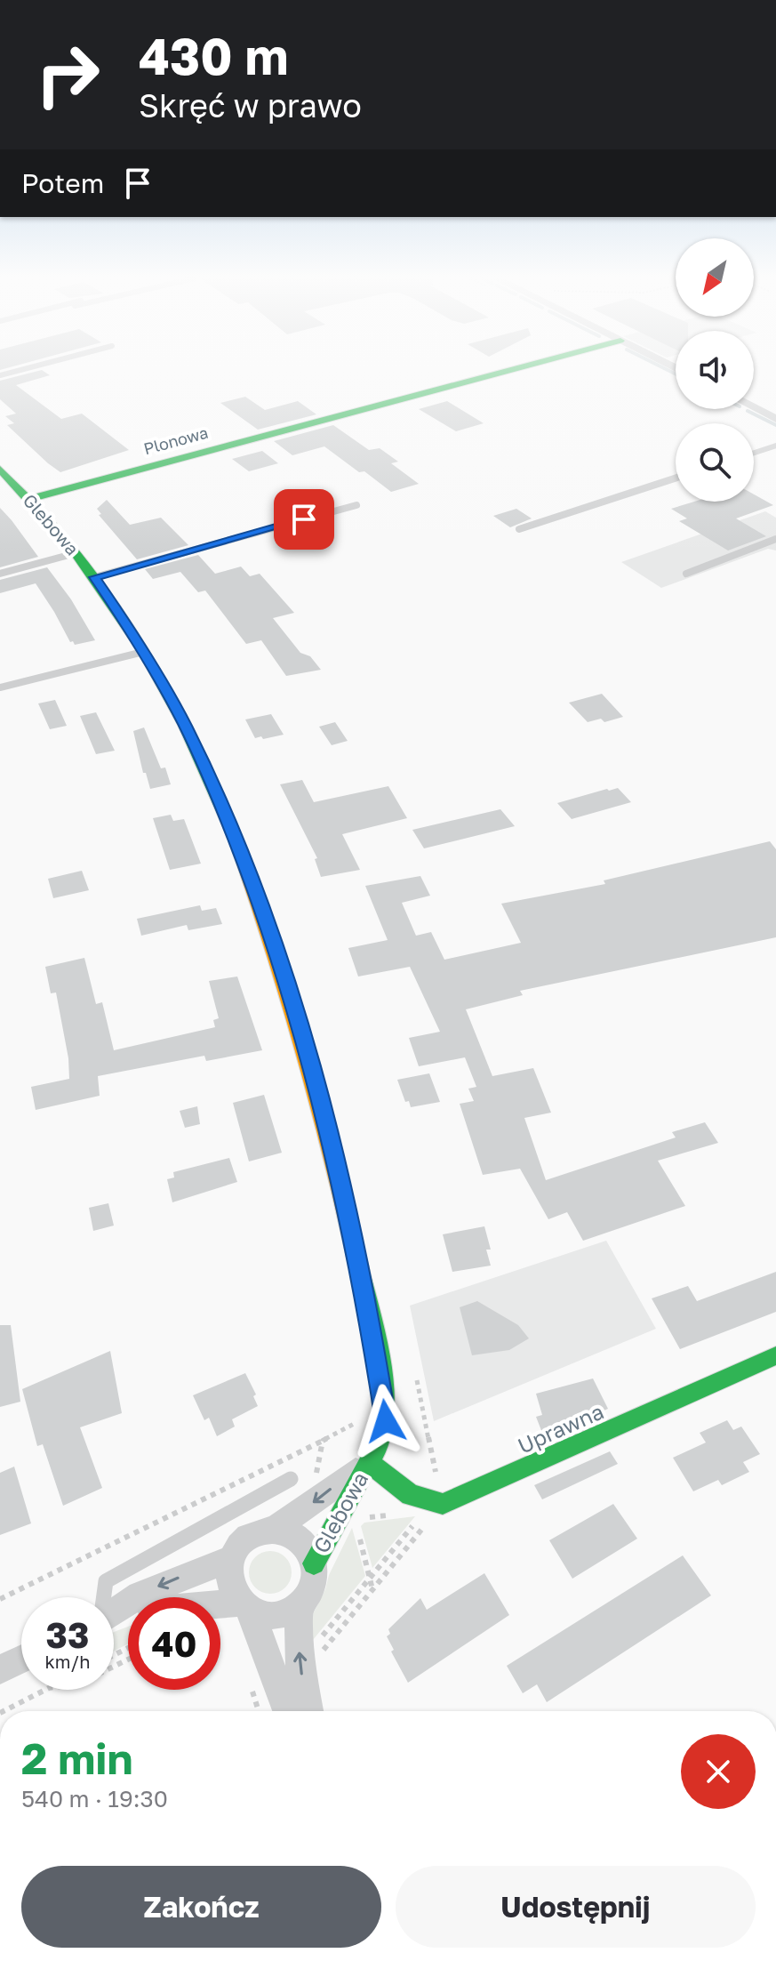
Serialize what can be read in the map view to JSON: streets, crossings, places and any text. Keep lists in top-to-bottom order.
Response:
{
  "streets": {
    "street": ["Plonowa", "Glebowa", "Uprawna"]
  },
  "crossings": [
    ["Plonowa", "Glebowa"]
  ],
  "north": "bottom left",
  "page": {
    "turn": ["430 m", "Skręć w prawo"],
    "then": "Potem",
    "speed": "33 km/h",
    "limit": "40",
    "heading": ["2 min", "540 m · 19:30"],
    "buttons": ["Zakończ", "Udostępnij"]
  }
}
